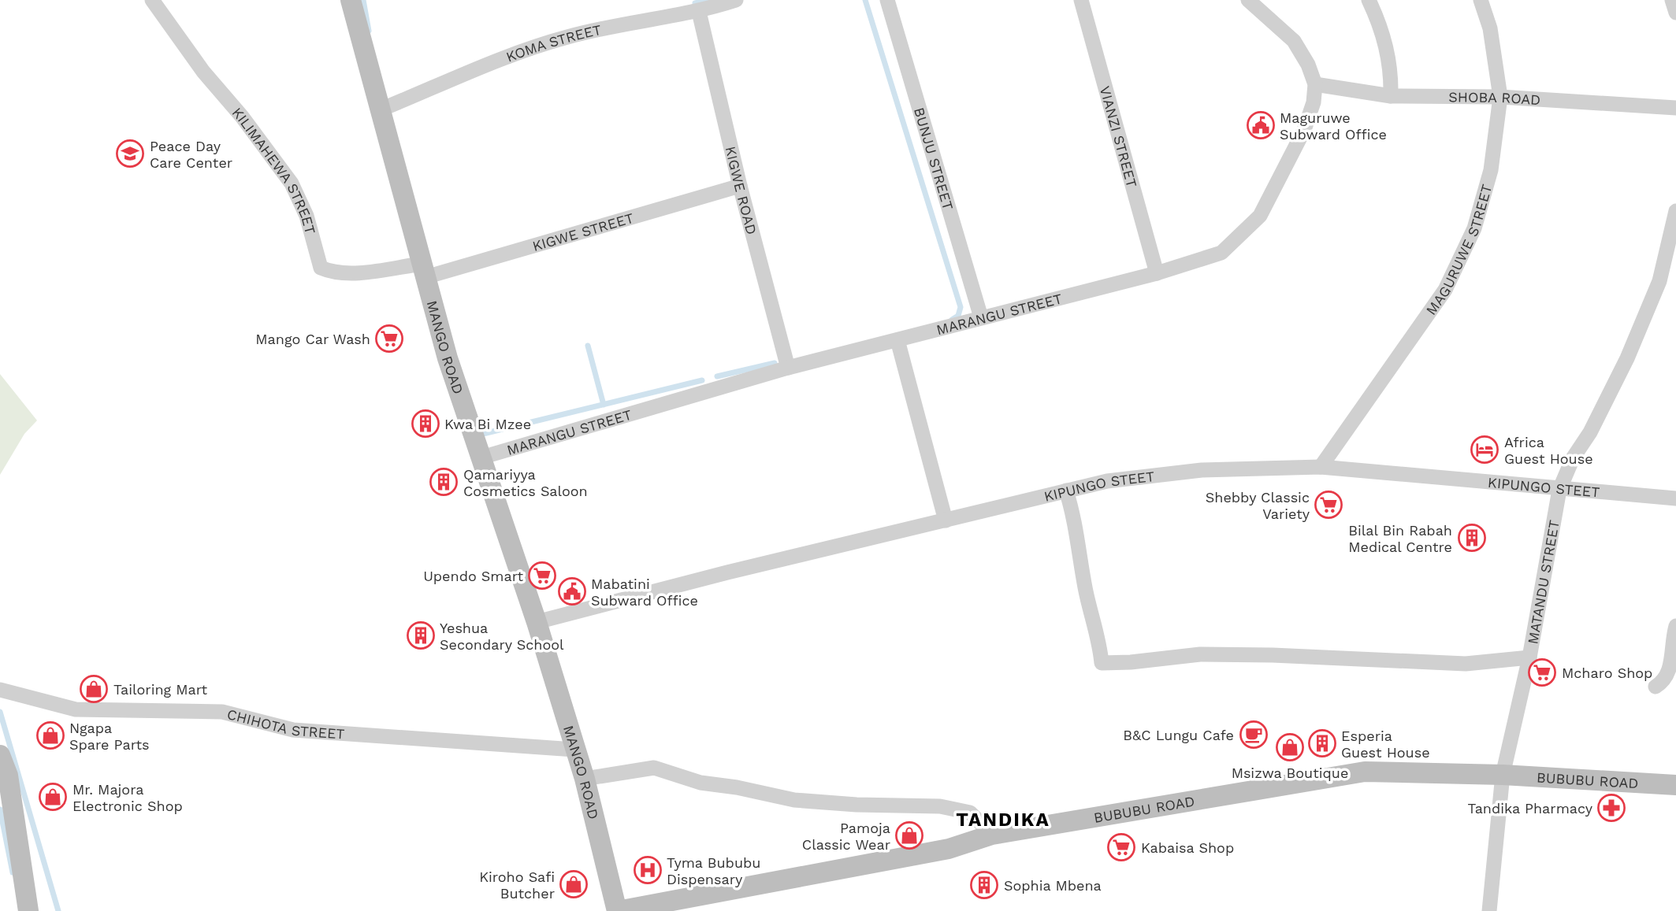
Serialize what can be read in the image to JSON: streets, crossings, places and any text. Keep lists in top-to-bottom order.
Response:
{
  "streets": {
    "street": [
      "KOMA STREET",
      "SHOBA ROAD",
      "VIANZI STREET",
      "BUNJU STREET",
      "KILIMAHEWA STREET",
      "KIGWE ROAD",
      "KIGWE STREET",
      "MAGURUWE STREET",
      "MARANGU STREET",
      "MANGO ROAD",
      "KIPUNGO STEET",
      "MATANDU STREET",
      "CHIHOTA STREET",
      "BUBUBU ROAD"
    ]
  },
  "crossings": [
    ["KOMA STREET", "KIGWE ROAD"],
    ["KOMA STREET", "MANGO ROAD"],
    ["SHOBA ROAD", "MAGURUWE STREET"],
    ["SHOBA ROAD", "MARANGU STREET"],
    ["VIANZI STREET", "MARANGU STREET"],
    ["BUNJU STREET", "MARANGU STREET"],
    ["KILIMAHEWA STREET", "KIGWE STREET"],
    ["KILIMAHEWA STREET", "MANGO ROAD"],
    ["KIGWE ROAD", "KIGWE STREET"],
    ["KIGWE ROAD", "MARANGU STREET"],
    ["KIGWE STREET", "MANGO ROAD"],
    ["MAGURUWE STREET", "KIPUNGO STEET"],
    ["MARANGU STREET", "MANGO ROAD"],
    ["MANGO ROAD", "KIPUNGO STEET"],
    ["MANGO ROAD", "CHIHOTA STREET"],
    ["MANGO ROAD", "BUBUBU ROAD"],
    ["KIPUNGO STEET", "MATANDU STREET"],
    ["MATANDU STREET", "BUBUBU ROAD"]
  ],
  "districts": ["TANDIKA"],
  "places": {
    "public building": ["Maguruwe Subward Office", "Mabatini Subward Office"],
    "school or university": ["Peace Day Care Center"],
    "supermarket": [
      "Mango Car Wash",
      "Shebby Classic Variety",
      "Upendo Smart",
      "Mcharo Shop",
      "Kabaisa Shop"
    ],
    "building": [
      "Kwa Bi Mzee",
      "Qamariyya Cosmetics Saloon",
      "Bilal Bin Rabah Medical Centre",
      "Yeshua Secondary School",
      "Esperia Guest House",
      "Sophia Mbena"
    ],
    "hotel": ["Africa Guest House"],
    "shop": [
      "Tailoring Mart",
      "Ngapa Spare Parts",
      "Msizwa Boutique",
      "Mr. Majora Electronic Shop",
      "Pamoja Classic Wear",
      "Kiroho Safi Butcher"
    ],
    "cafe": ["B&C Lungu Cafe"],
    "pharmacy": ["Tandika Pharmacy"],
    "hospital": ["Tyma Bububu Dispensary"]
  }
}
